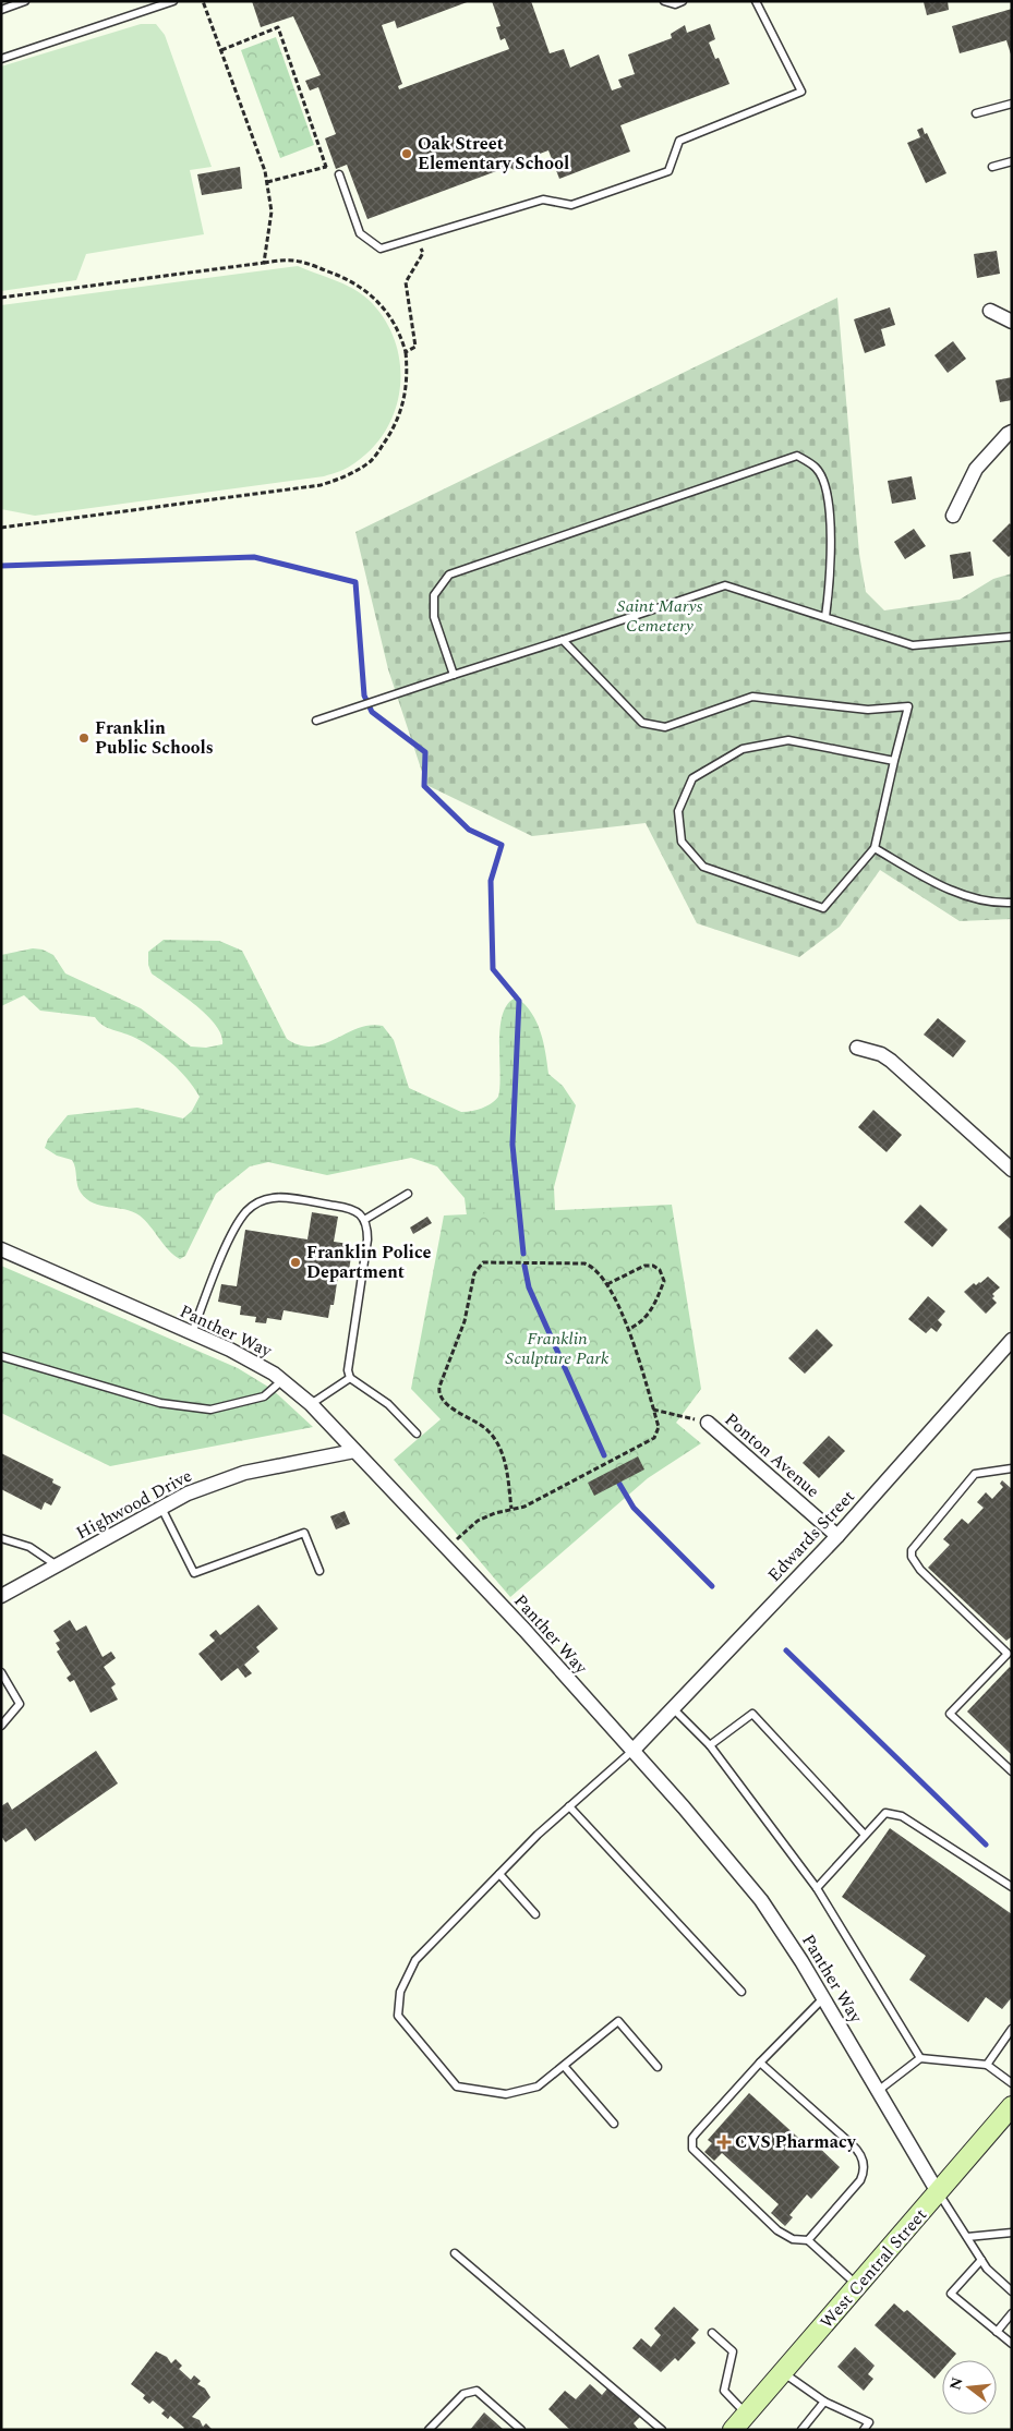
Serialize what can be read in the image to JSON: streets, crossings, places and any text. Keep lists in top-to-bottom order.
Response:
{
  "streets": {
    "main road": ["West Central Street"],
    "street": [
      "Panther Way",
      "Ponton Avenue",
      "Highwood Drive",
      "Edwards Street"
    ]
  },
  "crossings": [
    ["Panther Way", "Highwood Drive"],
    ["Panther Way", "Edwards Street"],
    ["Panther Way", "West Central Street"],
    ["Ponton Avenue", "Edwards Street"]
  ],
  "parks": ["Saint Marys Cemetery", "Franklin Sculpture Park"],
  "places": {
    "other": ["Oak Street Elementary School", "Franklin Public Schools", "Franklin Police Department"],
    "health": ["CVS Pharmacy"]
  },
  "north": "left"
}
